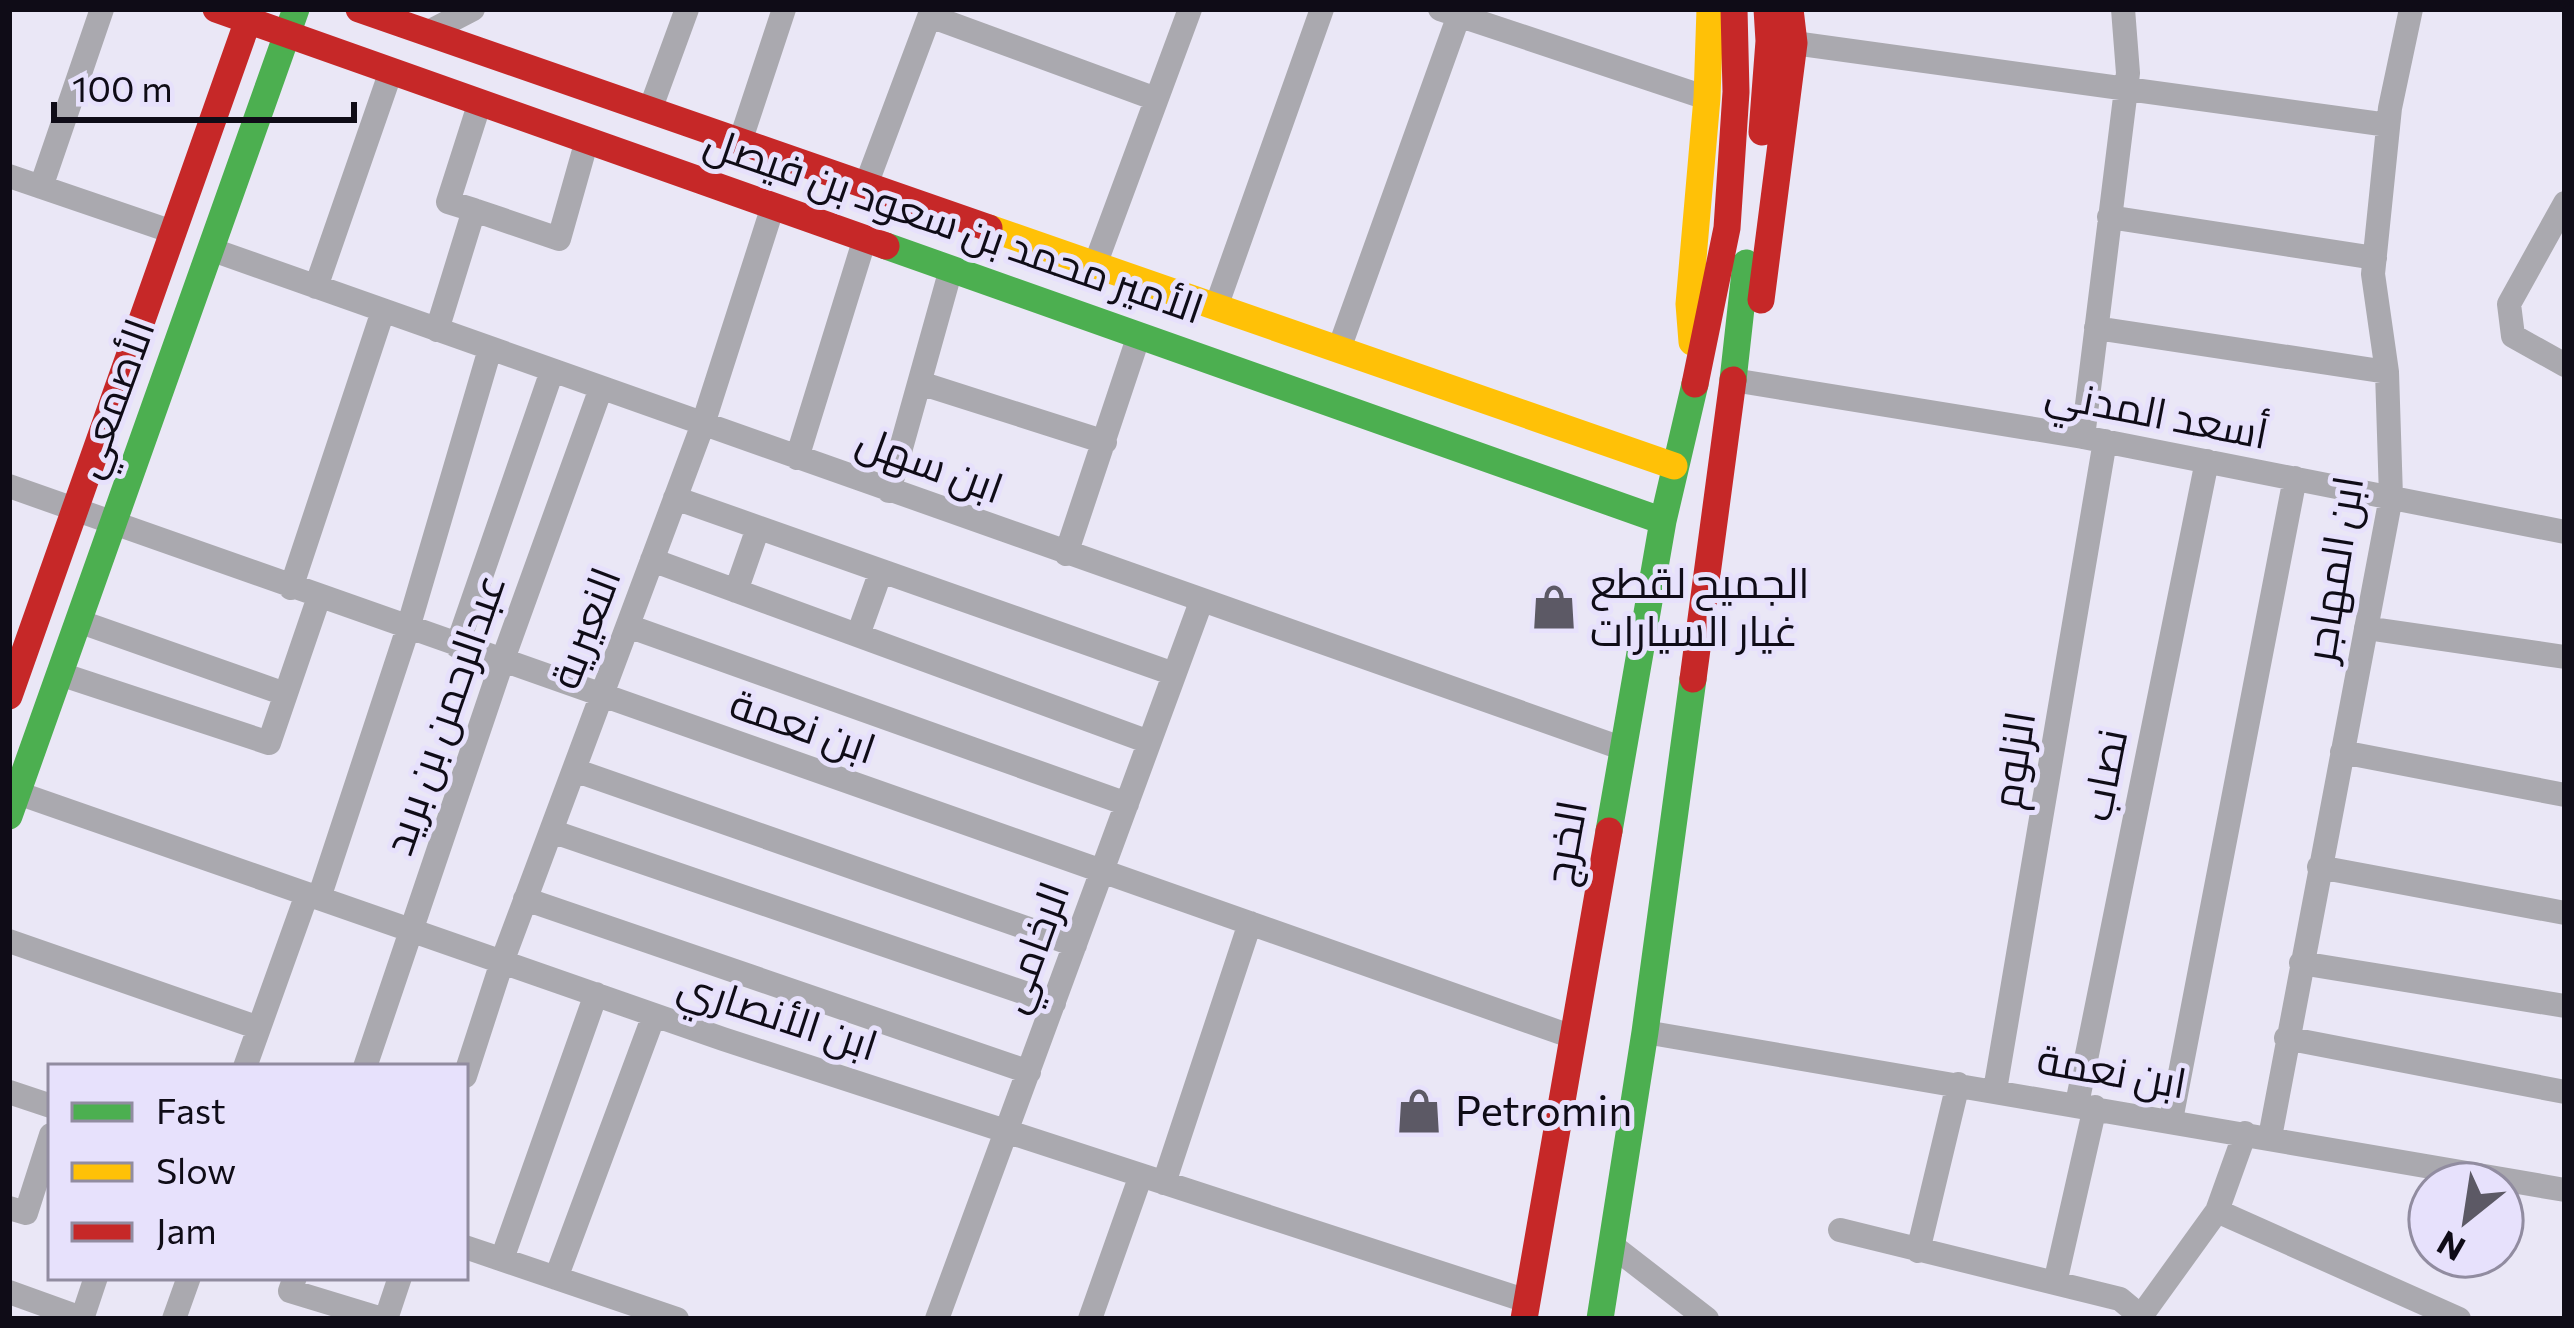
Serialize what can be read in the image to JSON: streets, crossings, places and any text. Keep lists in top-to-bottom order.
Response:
{
  "streets": {
    "main road": ["الأمير محمد بن سعود بن فيصل", "الأصمعي", "الخرج"],
    "street": [
      "أسعد المدني",
      "ابن سهل",
      "ابن المهاجر",
      "النعيرية",
      "عبدالرحمن بن بريد",
      "ابن نعمة",
      "الزلوم",
      "نصاب",
      "الرخامي",
      "ابن الأنصاري"
    ]
  },
  "crossings": [
    ["الأمير محمد بن سعود بن فيصل", "الأصمعي"],
    ["الأمير محمد بن سعود بن فيصل", "النعيرية"],
    ["الأمير محمد بن سعود بن فيصل", "الخرج"],
    ["الأصمعي", "ابن سهل"],
    ["الأصمعي", "ابن نعمة"],
    ["الأصمعي", "ابن الأنصاري"],
    ["أسعد المدني", "ابن المهاجر"],
    ["أسعد المدني", "الزلوم"],
    ["أسعد المدني", "نصاب"],
    ["ابن سهل", "النعيرية"],
    ["ابن سهل", "عبدالرحمن بن بريد"],
    ["ابن سهل", "الخرج"],
    ["ابن سهل", "الرخامي"],
    ["ابن المهاجر", "ابن نعمة"],
    ["النعيرية", "ابن نعمة"],
    ["النعيرية", "ابن الأنصاري"],
    ["عبدالرحمن بن بريد", "ابن نعمة"],
    ["عبدالرحمن بن بريد", "ابن الأنصاري"],
    ["ابن نعمة", "الزلوم"],
    ["ابن نعمة", "نصاب"],
    ["ابن نعمة", "الخرج"],
    ["ابن نعمة", "الرخامي"],
    ["الخرج", "ابن الأنصاري"],
    ["الرخامي", "ابن الأنصاري"]
  ],
  "places": {
    "shop": ["الجميح لقطع غيار السيارات", "Petromin"]
  },
  "legend": ["Fast", "Slow", "Jam"],
  "scale_bar": "100 m",
  "north": "bottom left"
}
